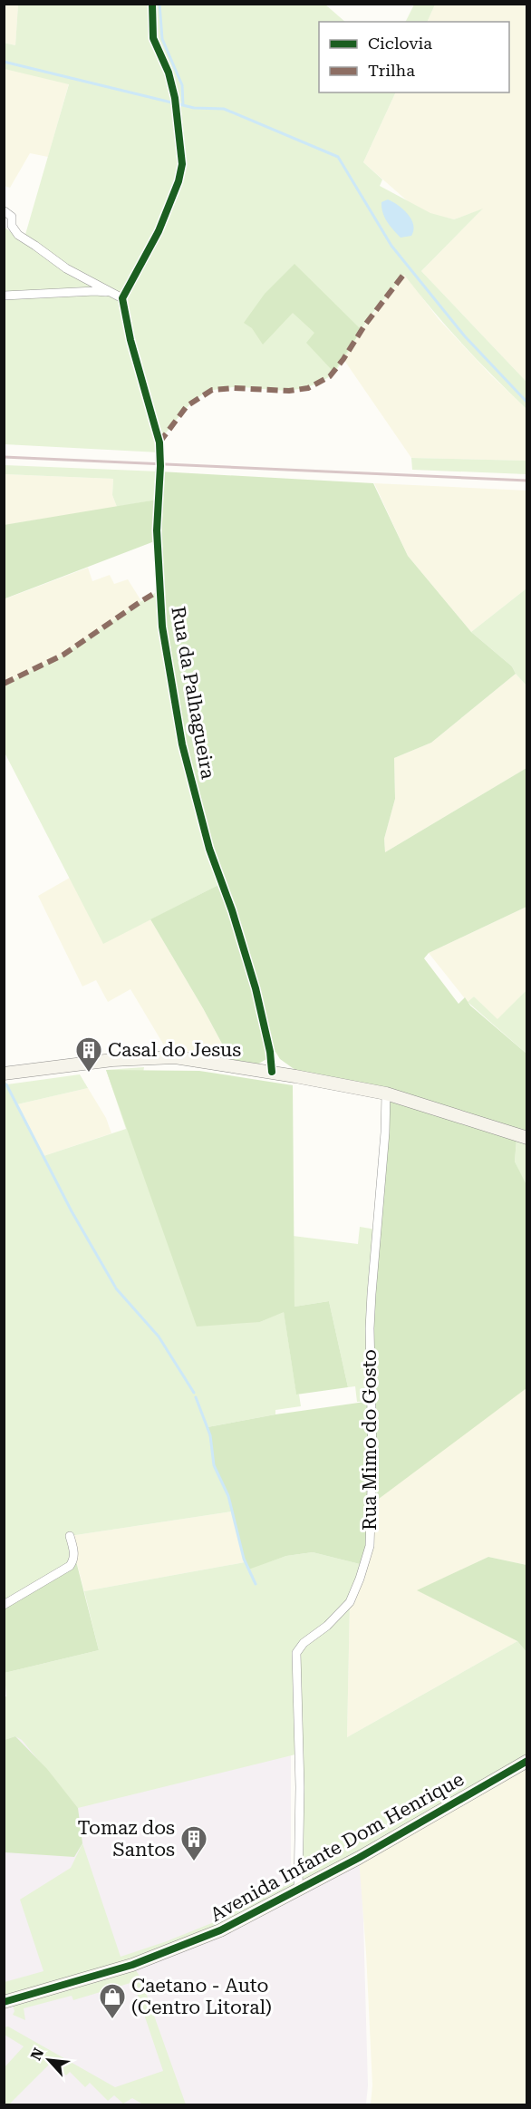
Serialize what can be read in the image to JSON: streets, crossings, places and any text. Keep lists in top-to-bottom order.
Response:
{
  "streets": {
    "main road": ["Avenida Infante Dom Henrique"],
    "street": ["Rua da Palhagueira", "Rua Mimo do Gosto"]
  },
  "crossings": [
    ["Rua Mimo do Gosto", "Avenida Infante Dom Henrique"]
  ],
  "places": {
    "building": ["Casal do Jesus", "Tomaz dos Santos"],
    "shop": ["Caetano - Auto (Centro Litoral)"]
  },
  "legend": ["Ciclovia", "Trilha"],
  "north": "top left"
}
